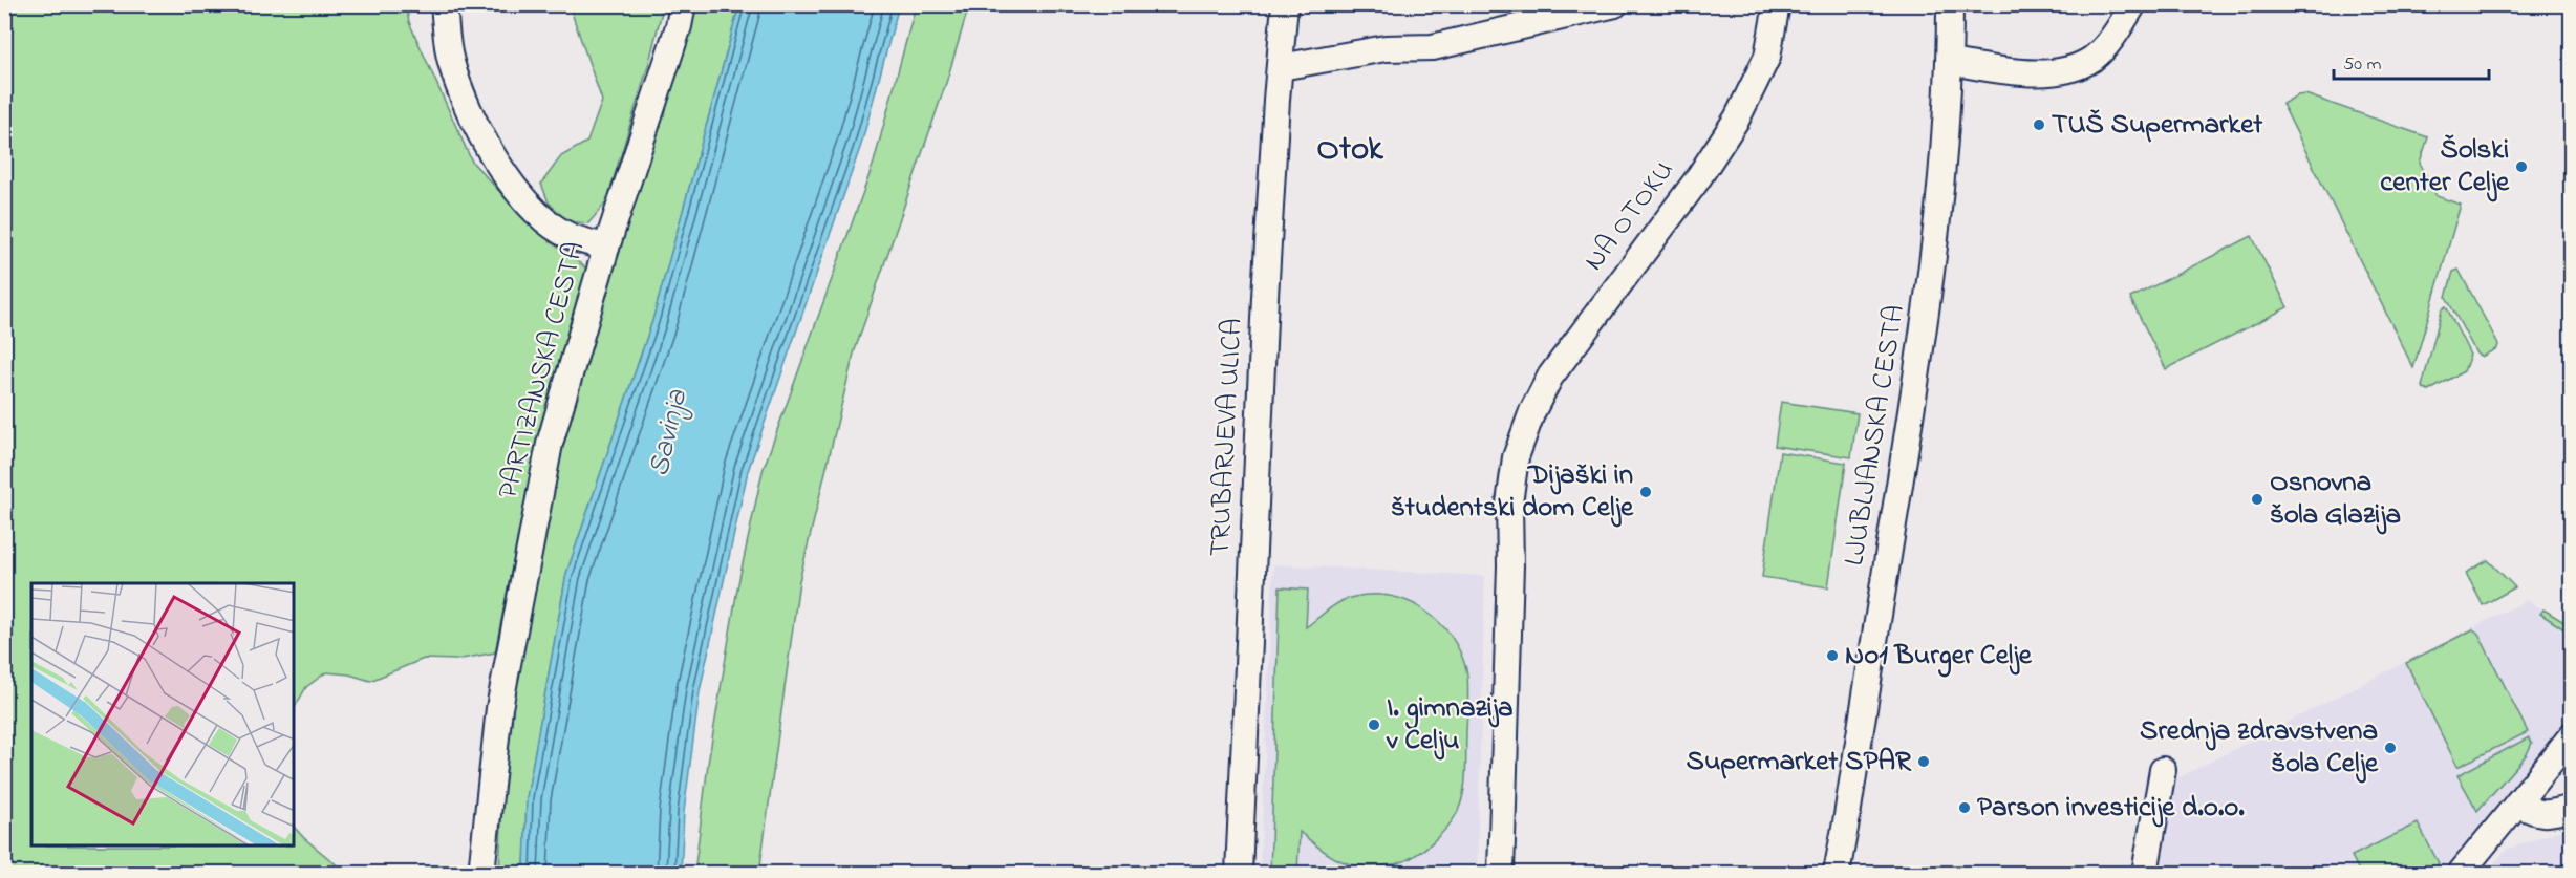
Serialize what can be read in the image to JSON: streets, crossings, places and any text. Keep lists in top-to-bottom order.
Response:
{
  "streets": {
    "street": [
      "NA OTOKU",
      "PARTIZANSKA CESTA",
      "LJUBLJANSKA CESTA",
      "TRUBARJEVA ULICA"
    ]
  },
  "districts": ["Otok"],
  "water": ["Savinja"],
  "places": [
    "TUŠ Supermarket",
    "Šolski center Celje",
    "Dijaški in študentski dom Celje",
    "Osnovna šola Glazija",
    "No1 Burger Celje",
    "I. gimnazija v Celju",
    "Srednja zdravstvena šola Celje",
    "Supermarket SPAR",
    "Parson investicije d.o.o."
  ],
  "scale_bar": "50 m"
}
